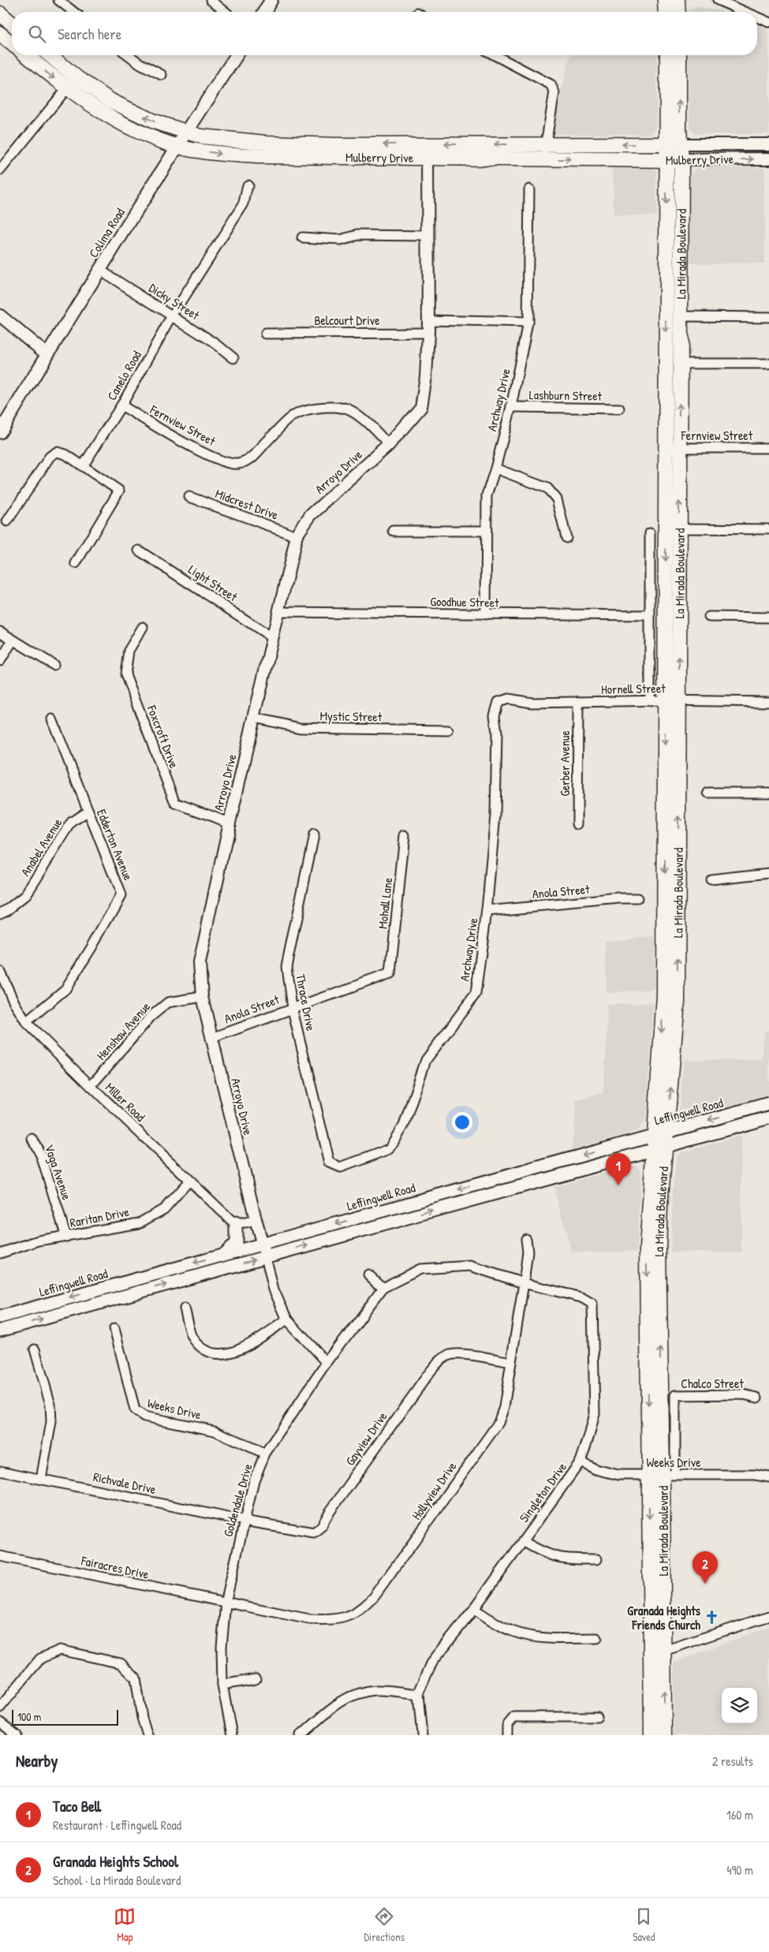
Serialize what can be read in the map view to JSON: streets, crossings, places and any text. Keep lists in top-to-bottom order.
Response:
{
  "streets": {
    "main road": [
      "Mulberry Drive",
      "Colima Road",
      "La Mirada Boulevard",
      "Leffingwell Road"
    ],
    "street": [
      "Dicky Street",
      "Belcourt Drive",
      "Canelo Road",
      "Lashburn Street",
      "Archway Drive",
      "Fernview Street",
      "Arroyo Drive",
      "Midcrest Drive",
      "Light Street",
      "Goodhue Street",
      "Hornell Street",
      "Mystic Street",
      "Foxcroft Drive",
      "Gerber Avenue",
      "Edderton Avenue",
      "Anabel Avenue",
      "Anola Street",
      "Mohall Lane",
      "Thrace Drive",
      "Henshaw Avenue",
      "Miller Road",
      "Vaga Avenue",
      "Raritan Drive",
      "Chalco Street",
      "Weeks Drive",
      "Gayview Drive",
      "Richvale Drive",
      "Hollyview Drive",
      "Singleton Drive",
      "Goldendale Drive",
      "Fairacres Drive"
    ]
  },
  "crossings": [
    ["Mulberry Drive", "Colima Road"],
    ["Mulberry Drive", "La Mirada Boulevard"],
    ["Mulberry Drive", "Arroyo Drive"],
    ["Colima Road", "Dicky Street"],
    ["La Mirada Boulevard", "Fernview Street"],
    ["La Mirada Boulevard", "Hornell Street"],
    ["La Mirada Boulevard", "Leffingwell Road"],
    ["La Mirada Boulevard", "Chalco Street"],
    ["La Mirada Boulevard", "Weeks Drive"],
    ["Dicky Street", "Canelo Road"],
    ["Belcourt Drive", "Arroyo Drive"],
    ["Canelo Road", "Fernview Street"],
    ["Lashburn Street", "Archway Drive"],
    ["Archway Drive", "Goodhue Street"],
    ["Archway Drive", "Hornell Street"],
    ["Archway Drive", "Anola Street"],
    ["Archway Drive", "Thrace Drive"],
    ["Fernview Street", "Arroyo Drive"],
    ["Arroyo Drive", "Midcrest Drive"],
    ["Arroyo Drive", "Light Street"],
    ["Arroyo Drive", "Goodhue Street"],
    ["Arroyo Drive", "Mystic Street"],
    ["Arroyo Drive", "Foxcroft Drive"],
    ["Arroyo Drive", "Anola Street"],
    ["Arroyo Drive", "Henshaw Avenue"],
    ["Arroyo Drive", "Leffingwell Road"],
    ["Arroyo Drive", "Goldendale Drive"],
    ["Hornell Street", "Gerber Avenue"],
    ["Edderton Avenue", "Anabel Avenue"],
    ["Edderton Avenue", "Miller Road"],
    ["Anola Street", "Mohall Lane"],
    ["Anola Street", "Thrace Drive"],
    ["Henshaw Avenue", "Miller Road"],
    ["Miller Road", "Raritan Drive"],
    ["Vaga Avenue", "Raritan Drive"],
    ["Chalco Street", "Weeks Drive"],
    ["Weeks Drive", "Singleton Drive"],
    ["Weeks Drive", "Goldendale Drive"],
    ["Gayview Drive", "Richvale Drive"],
    ["Gayview Drive", "Hollyview Drive"],
    ["Gayview Drive", "Goldendale Drive"],
    ["Richvale Drive", "Goldendale Drive"],
    ["Hollyview Drive", "Singleton Drive"],
    ["Hollyview Drive", "Goldendale Drive"],
    ["Hollyview Drive", "Fairacres Drive"],
    ["Singleton Drive", "Goldendale Drive"],
    ["Goldendale Drive", "Fairacres Drive"]
  ],
  "places": {
    "church": ["Granada Heights Friends Church"]
  },
  "scale_bar": "100 m",
  "page": {
    "search": "Search here",
    "pins": ["1", "2"],
    "scale": "100 m",
    "heading": ["Nearby", "2 results"],
    "list": [
      {
        "mark": "1",
        "name": "Taco Bell",
        "note": "Restaurant · Leffingwell Road",
        "value": "160 m"
      },
      {
        "mark": "2",
        "name": "Granada Heights School",
        "note": "School · La Mirada Boulevard",
        "value": "490 m"
      }
    ],
    "nav": ["Map", "Directions", "Saved"]
  }
}
